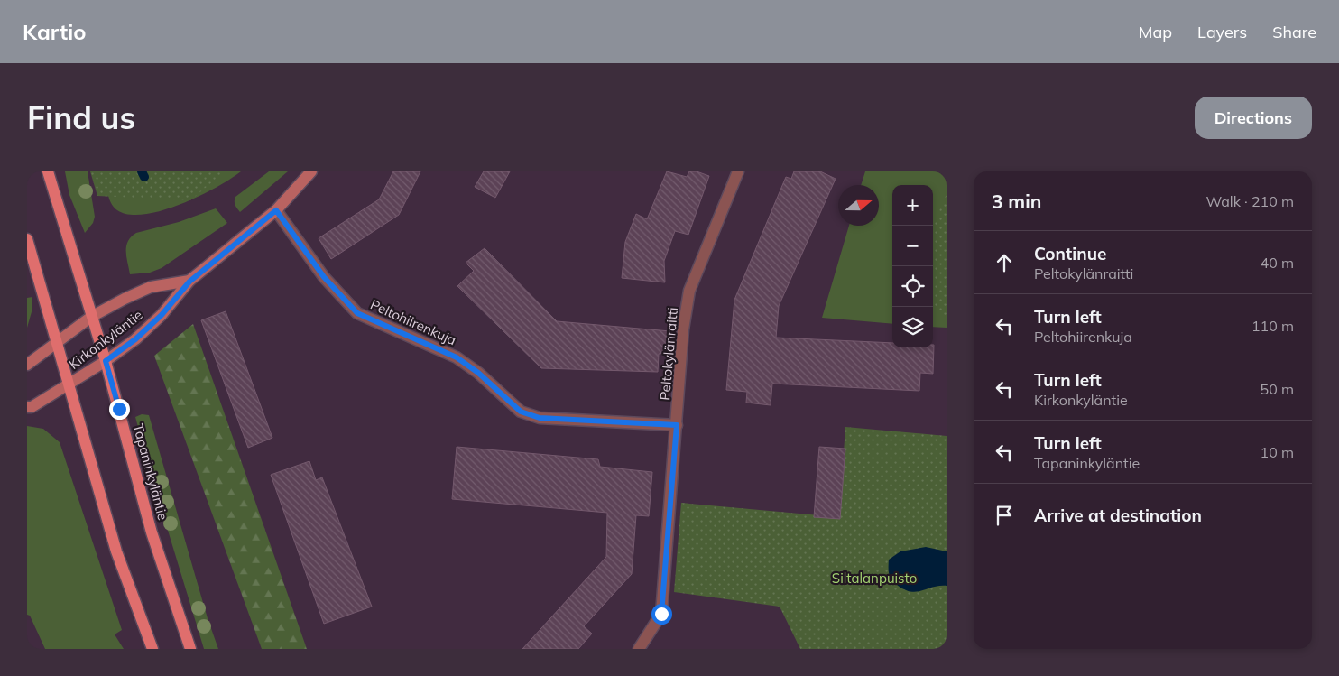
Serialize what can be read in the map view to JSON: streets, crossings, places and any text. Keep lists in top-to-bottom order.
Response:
{
  "streets": {
    "main road": ["Tapaninkyläntie"],
    "street": ["Peltohiirenkuja", "Kirkonkyläntie", "Peltokylänraitti"]
  },
  "crossings": [
    ["Peltohiirenkuja", "Kirkonkyläntie"],
    ["Peltohiirenkuja", "Peltokylänraitti"],
    ["Kirkonkyläntie", "Tapaninkyläntie"]
  ],
  "parks": ["Siltalanpuisto"],
  "north": "right",
  "page": {
    "header": "Kartio",
    "nav": ["Map", "Layers", "Share"],
    "buttons": "Directions",
    "title": "Find us",
    "heading": ["3 min", "Walk · 210 m"],
    "map_buttons": ["+", "−"],
    "list": [
      ["Continue", "Peltokylänraitti", "40 m"],
      ["Turn left", "Peltohiirenkuja", "110 m"],
      ["Turn left", "Kirkonkyläntie", "50 m"],
      ["Turn left", "Tapaninkyläntie", "10 m"],
      "Arrive at destination"
    ]
  }
}
